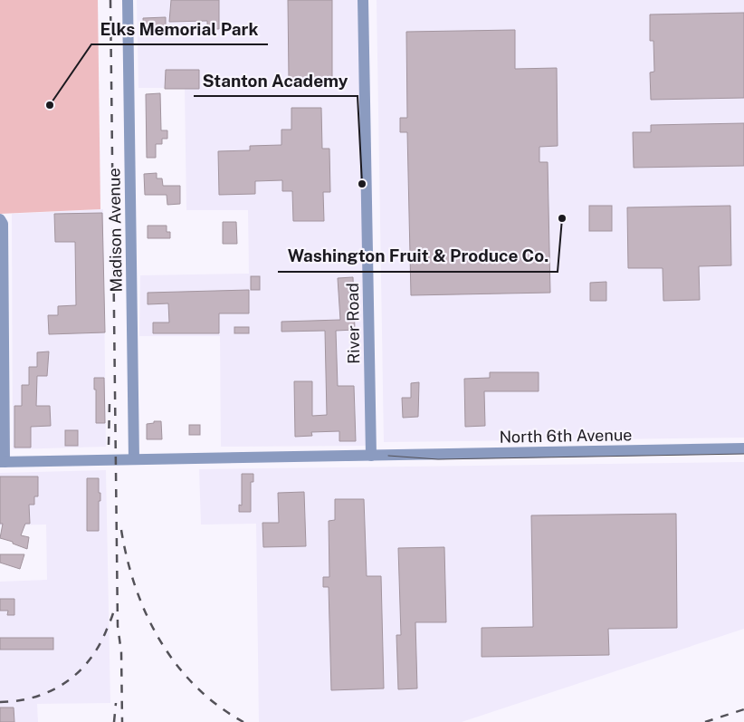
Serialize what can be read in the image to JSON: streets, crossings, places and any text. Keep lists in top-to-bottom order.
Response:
{
  "streets": {
    "street": ["Madison Avenue", "River Road", "North 6th Avenue"]
  },
  "crossings": [
    ["Madison Avenue", "North 6th Avenue"],
    ["River Road", "North 6th Avenue"]
  ],
  "places": ["Elks Memorial Park", "Stanton Academy", "Washington Fruit & Produce Co."]
}
